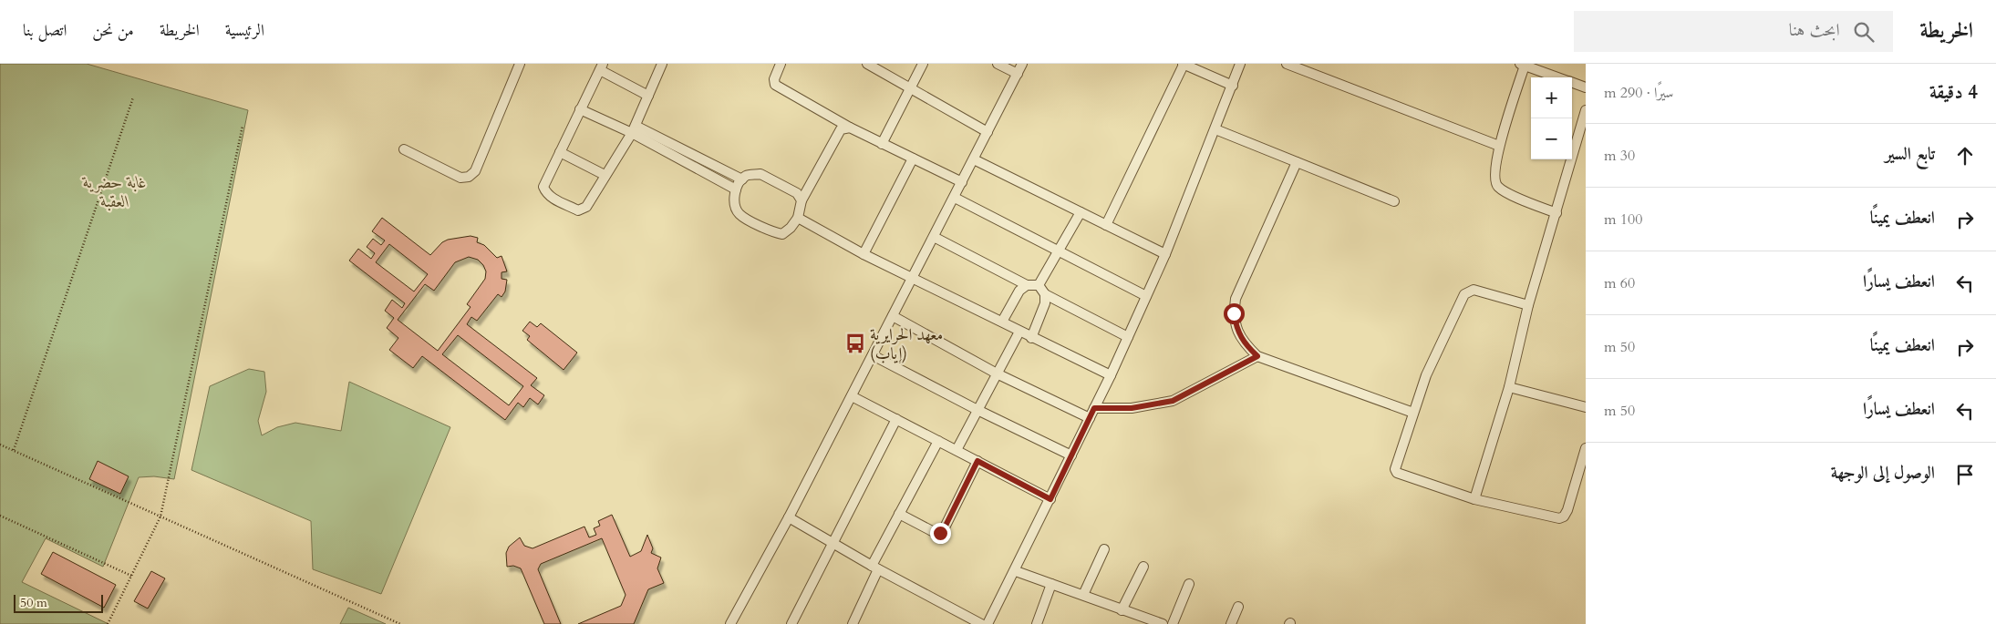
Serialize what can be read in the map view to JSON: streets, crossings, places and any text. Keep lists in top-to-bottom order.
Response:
{
  "parks": ["غابة حضرية العقبة"],
  "places": {
    "bus stop": ["معهد الحرايرية (إياب)"]
  },
  "scale_bar": "50 m",
  "page": {
    "header": "الخريطة",
    "search": "ابحث هنا",
    "nav": [
      "الرئيسية",
      "الخريطة",
      "من نحن",
      "اتصل بنا"
    ],
    "heading": ["4 دقيقة", "سيرًا · 290 m"],
    "map_buttons": ["+", "−"],
    "list": [
      ["تابع السير", "30 m"],
      ["انعطف يمينًا", "100 m"],
      ["انعطف يسارًا", "60 m"],
      ["انعطف يمينًا", "50 m"],
      ["انعطف يسارًا", "50 m"],
      "الوصول إلى الوجهة"
    ],
    "scale": "50 m"
  }
}
